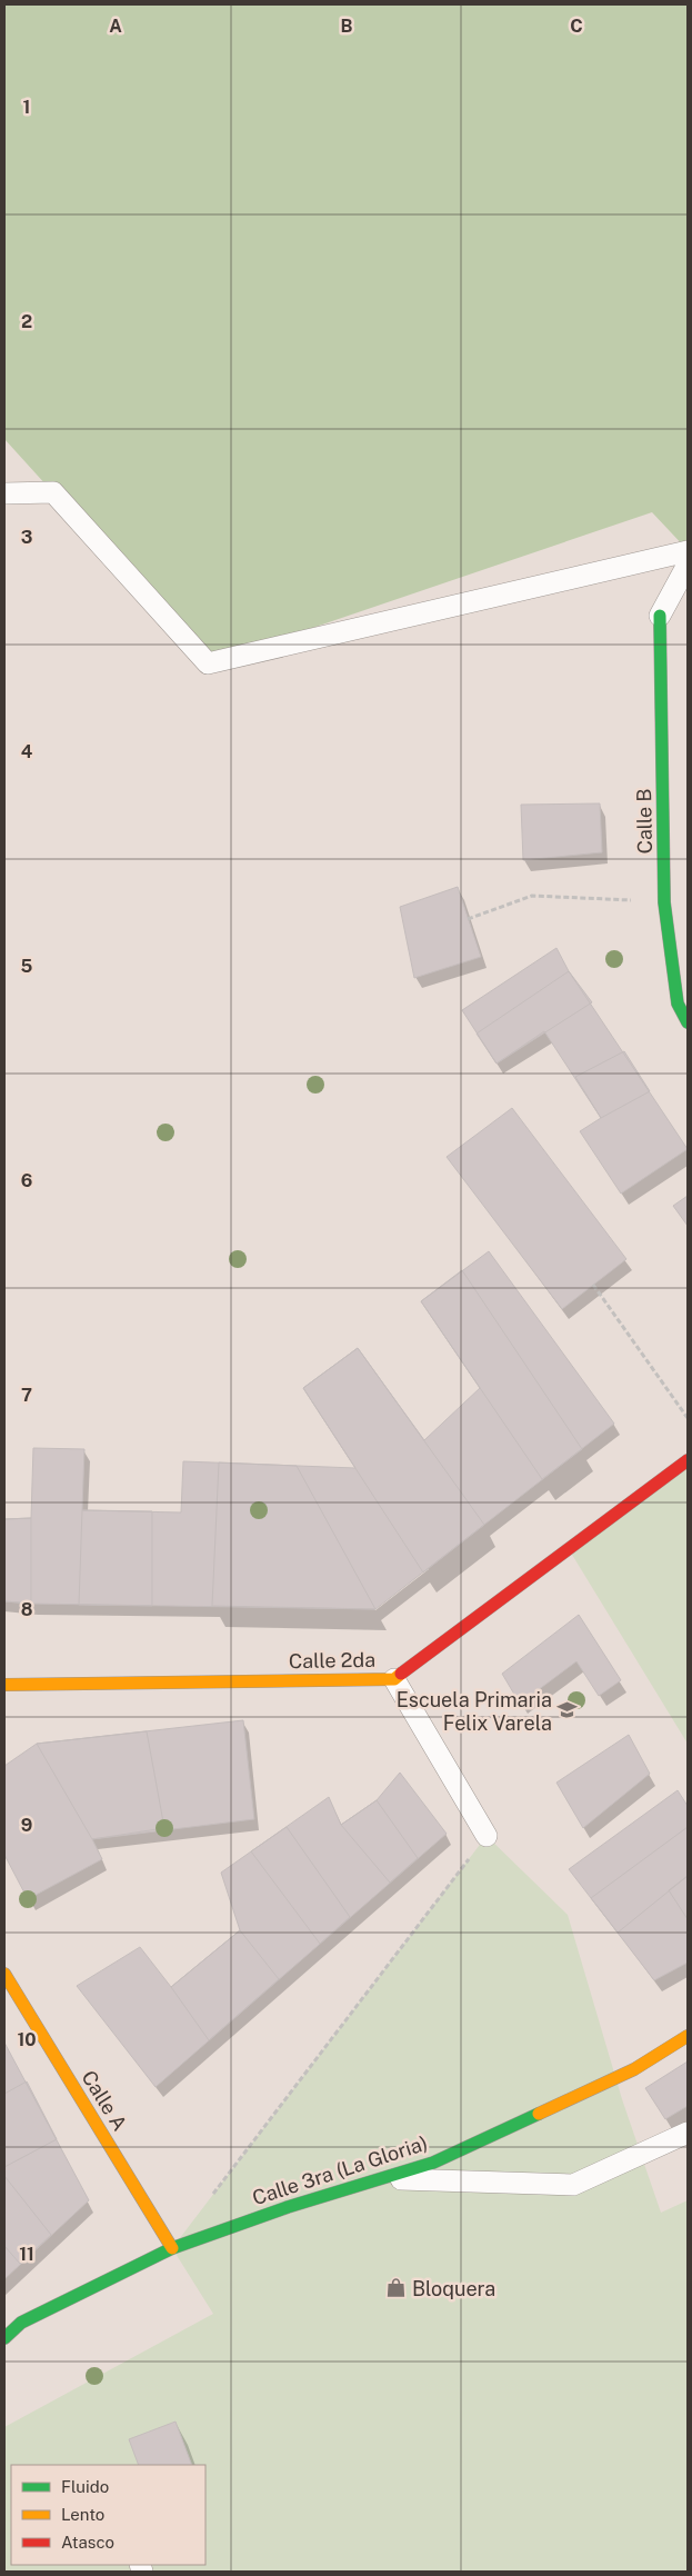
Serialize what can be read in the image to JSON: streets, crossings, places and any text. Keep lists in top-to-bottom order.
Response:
{
  "streets": {
    "street": [
      "Calle B",
      "Calle 2da",
      "Calle A",
      "Calle 3ra (La Gloria)"
    ]
  },
  "crossings": [
    ["Calle A", "Calle 3ra (La Gloria)"]
  ],
  "places": {
    "school or university": ["Escuela Primaria Felix Varela"],
    "shop": ["Bloquera"]
  },
  "legend": ["Fluido", "Lento", "Atasco"],
  "grid": {
    "columns": ["A", "B", "C"],
    "rows": [
      "1",
      "2",
      "3",
      "4",
      "5",
      "6",
      "7",
      "8",
      "9",
      "10",
      "11"
    ]
  }
}
